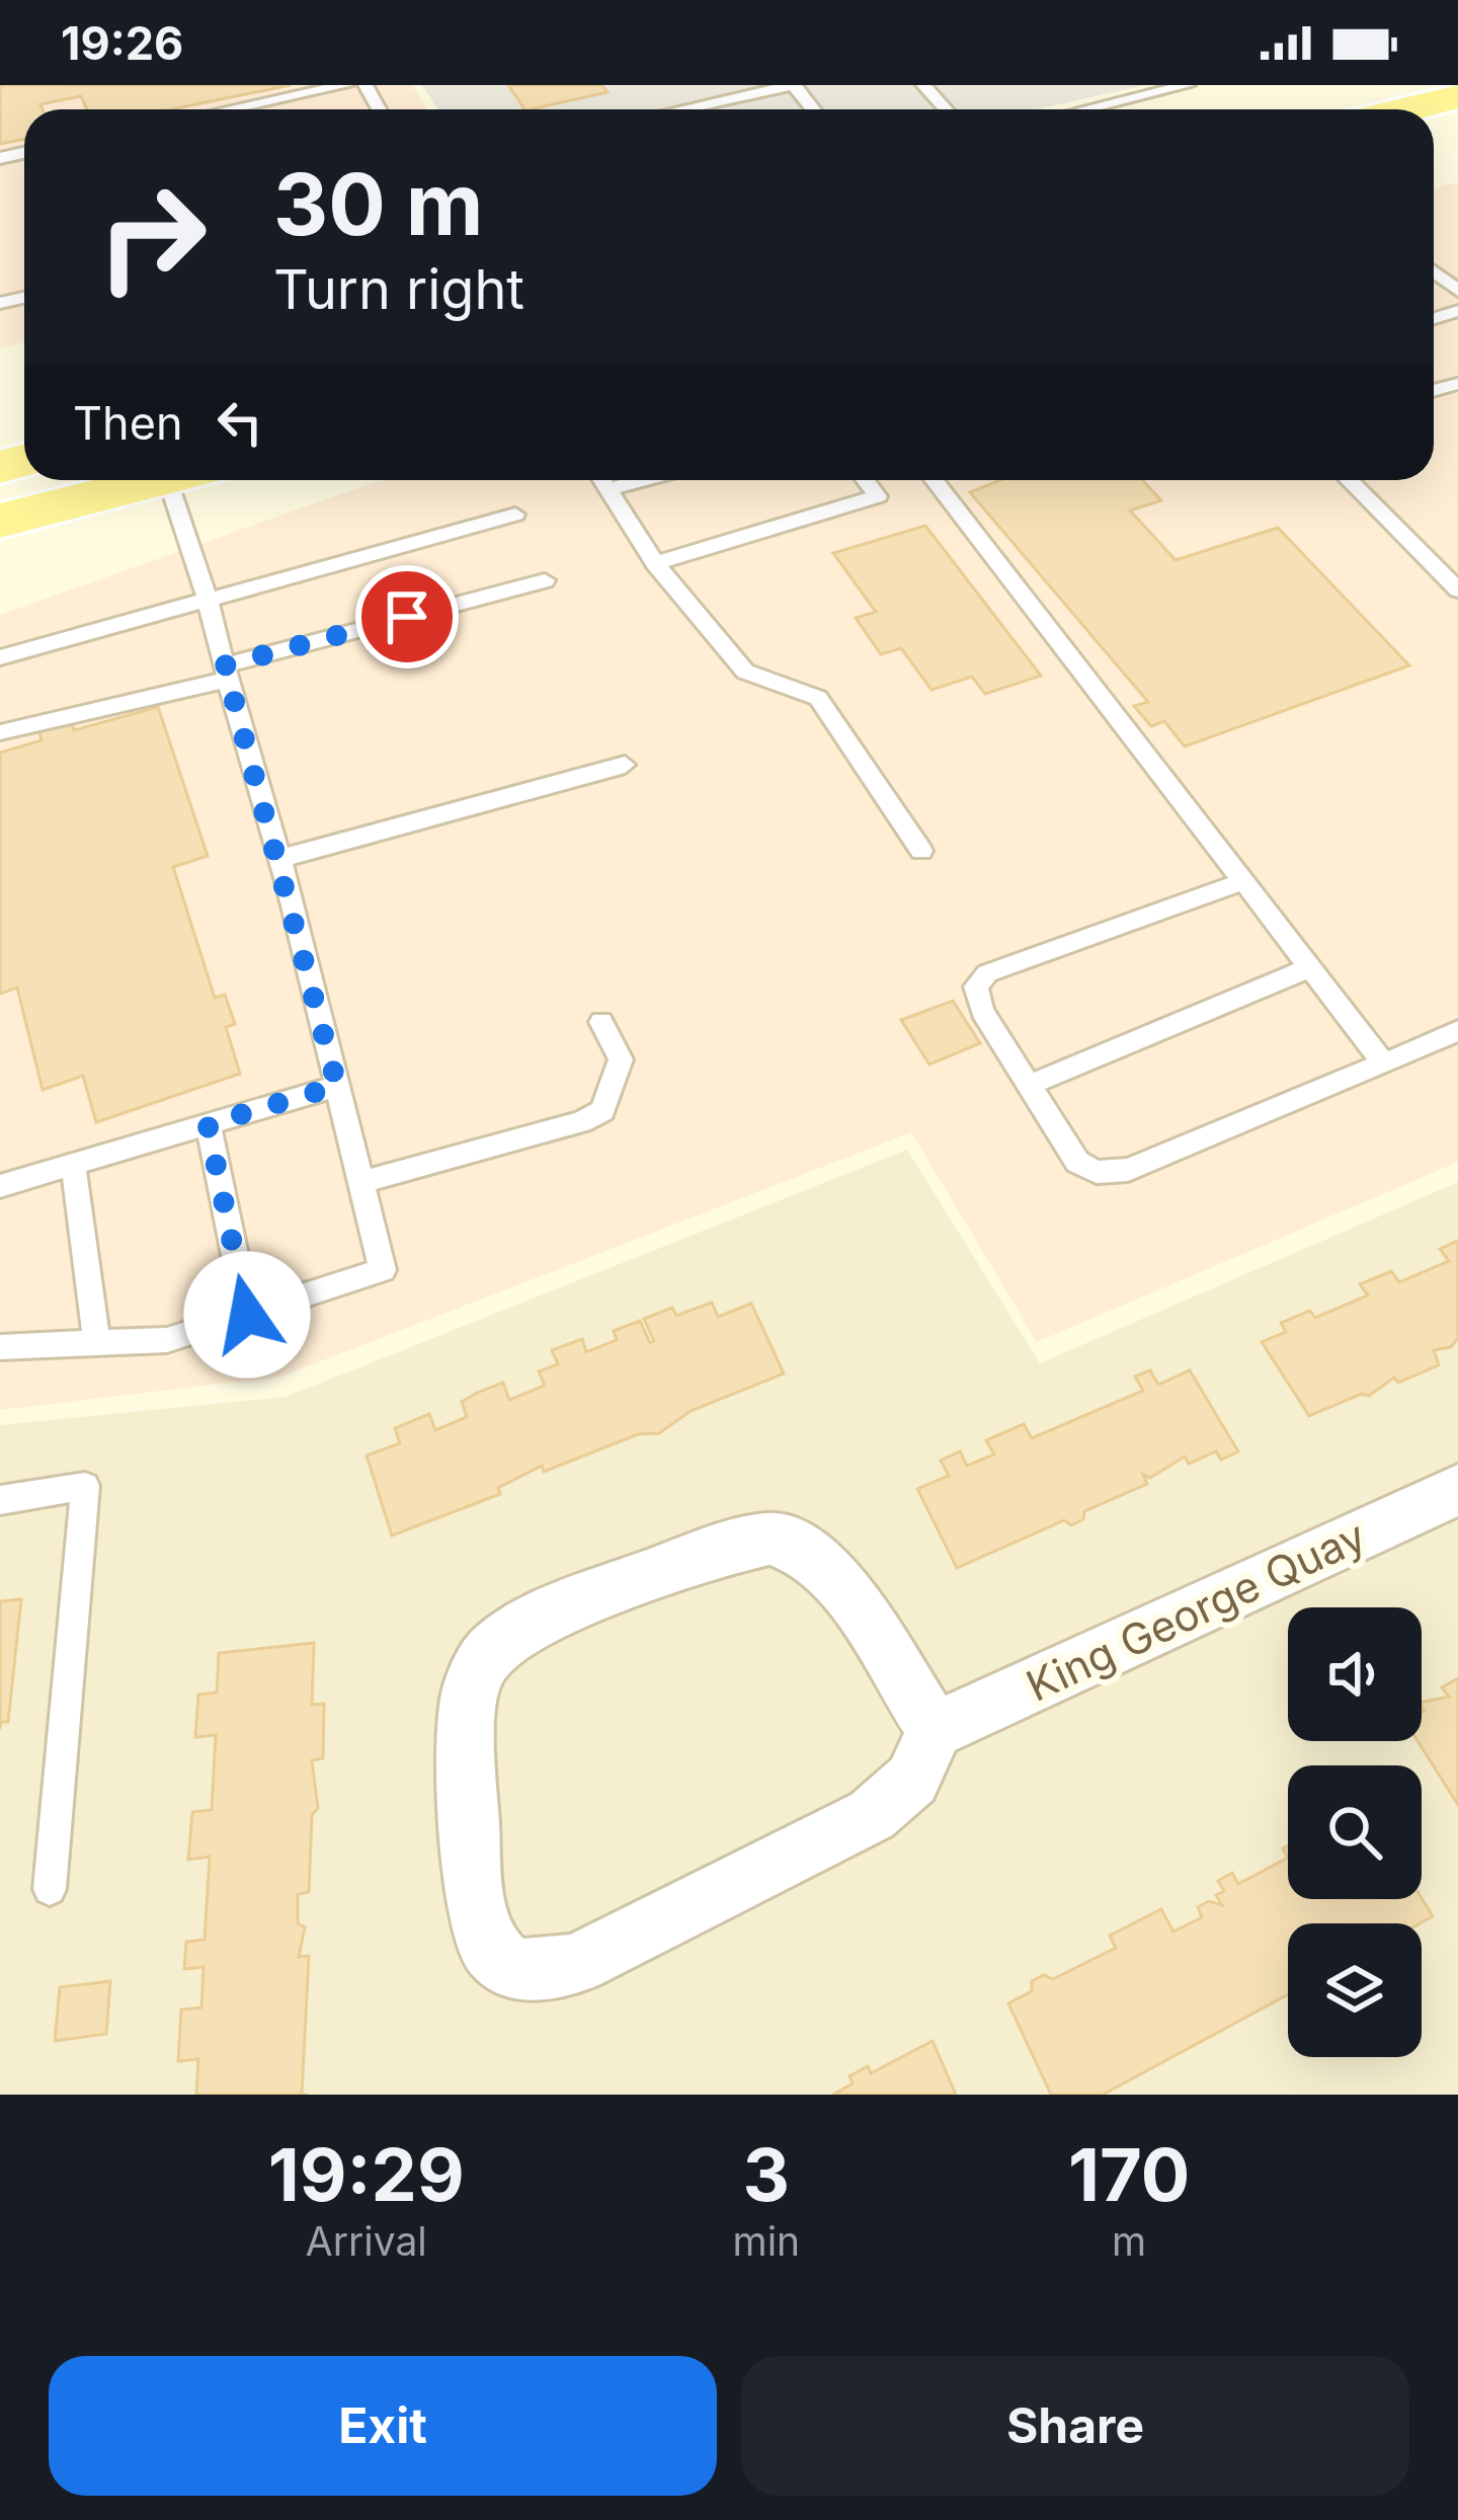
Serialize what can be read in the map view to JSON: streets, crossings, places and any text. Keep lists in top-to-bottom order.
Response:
{
  "streets": {
    "street": ["King George Quay"]
  },
  "page": {
    "status": "19:26",
    "turn": ["30 m", "Turn right"],
    "then": "Then",
    "eta": [
      "19:29",
      "Arrival",
      "3",
      "min",
      "170",
      "m"
    ],
    "buttons": ["Exit", "Share"]
  }
}
